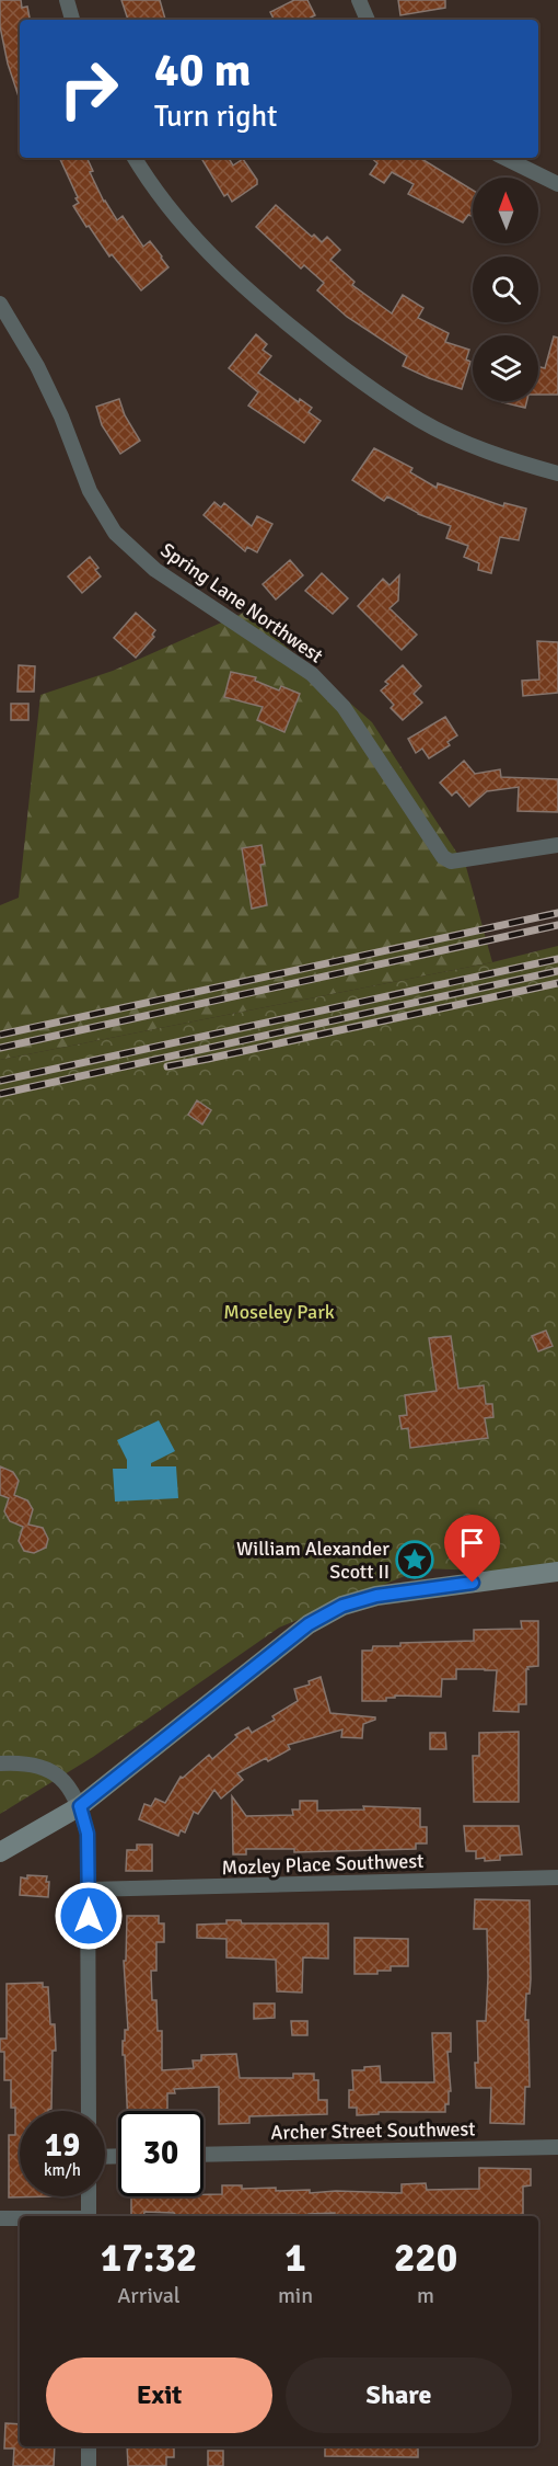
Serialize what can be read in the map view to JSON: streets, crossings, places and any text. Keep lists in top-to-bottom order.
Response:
{
  "streets": {
    "street": ["Spring Lane Northwest", "Mozley Place Southwest", "Archer Street Southwest"]
  },
  "parks": ["Moseley Park"],
  "places": {
    "place": ["William Alexander Scott II"]
  },
  "north": "top",
  "page": {
    "turn": ["40 m", "Turn right"],
    "speed": "19 km/h",
    "limit": "30",
    "eta": [
      "17:32",
      "Arrival",
      "1",
      "min",
      "220",
      "m"
    ],
    "buttons": ["Exit", "Share"]
  }
}
